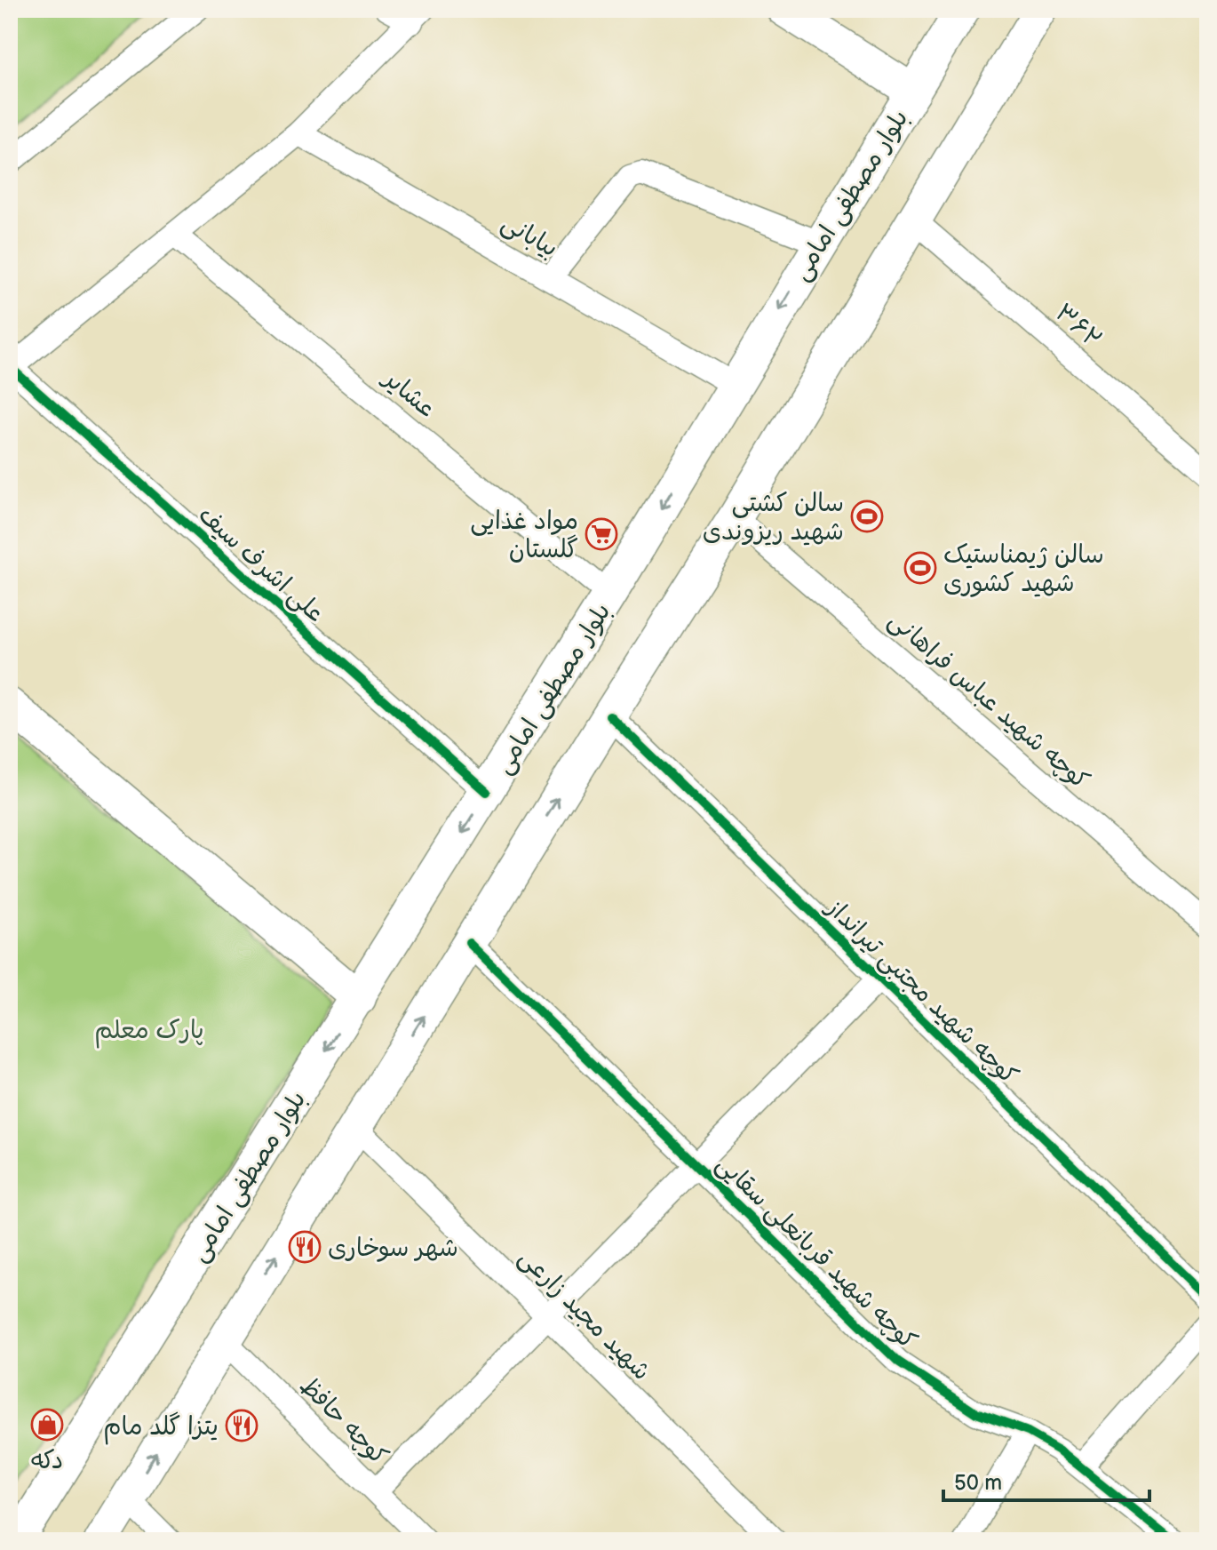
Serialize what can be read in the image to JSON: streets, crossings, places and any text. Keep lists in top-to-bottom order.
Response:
{
  "streets": {
    "main road": ["بلوار مصطفی امامی"],
    "street": [
      "بیابانی",
      "۳۶۲",
      "عشایر",
      "علی اشرف سیف",
      "کوچه شهید عباس فراهانی",
      "کوچه شهید مجتبی تیرانداز",
      "کوچه شهید قربانعلی سقایی",
      "شهید مجید زارعی",
      "کوچه حافظ"
    ]
  },
  "crossings": [
    ["بلوار مصطفی امامی", "بیابانی"],
    ["بلوار مصطفی امامی", "عشایر"],
    ["بلوار مصطفی امامی", "علی اشرف سیف"]
  ],
  "parks": ["پارک معلم"],
  "places": {
    "sports": ["سالن کشتی شهید ریزوندی", "سالن ژیمناستیک شهید کشوری"],
    "supermarket": ["مواد غذایی گلستان"],
    "restaurant": ["شهر سوخاری", "یتزا گلد مام"],
    "shop": ["دکه"]
  },
  "scale_bar": "50 m"
}
